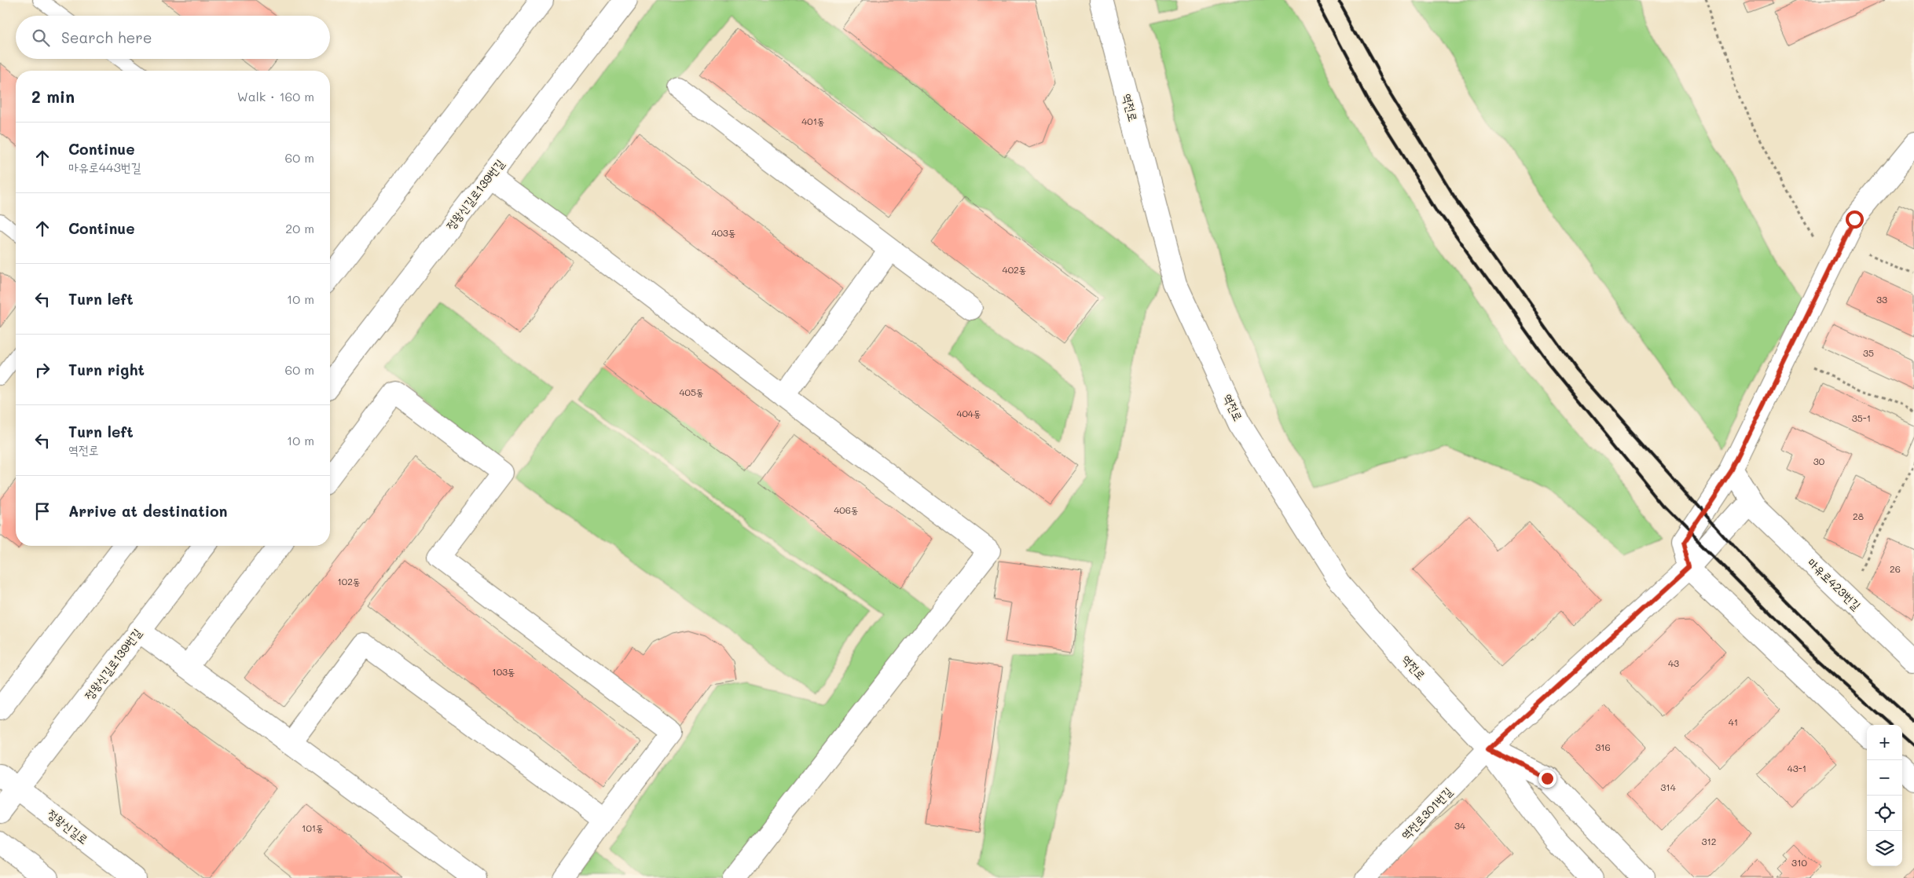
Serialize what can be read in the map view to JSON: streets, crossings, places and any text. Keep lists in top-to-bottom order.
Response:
{
  "streets": {
    "street": [
      "역전로",
      "정왕신길로139번길",
      "마유로423번길",
      "역전로301번길",
      "정왕신길로"
    ]
  },
  "crossings": [
    ["역전로", "역전로301번길"],
    ["정왕신길로139번길", "정왕신길로"],
    ["마유로423번길", "역전로301번길"]
  ],
  "house_numbers": [
    "401동",
    "403동",
    "402동",
    "33",
    "35",
    "405동",
    "404동",
    "35-1",
    "30",
    "406동",
    "28",
    "26",
    "102동",
    "43",
    "103동",
    "41",
    "316",
    "43-1",
    "314",
    "34",
    "101동",
    "312",
    "310"
  ],
  "page": {
    "search": "Search here",
    "heading": ["2 min", "Walk · 160 m"],
    "list": [
      ["Continue", "마유로443번길", "60 m"],
      ["Continue", "20 m"],
      ["Turn left", "10 m"],
      ["Turn right", "60 m"],
      ["Turn left", "역전로", "10 m"],
      "Arrive at destination"
    ],
    "map_buttons": ["+", "−"]
  }
}
